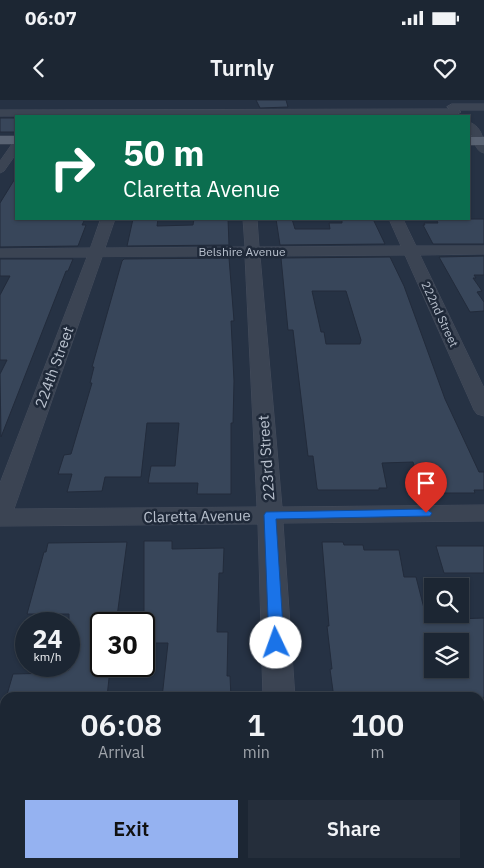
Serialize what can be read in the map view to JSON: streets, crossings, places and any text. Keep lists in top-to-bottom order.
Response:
{
  "streets": {
    "street": [
      "Belshire Avenue",
      "222nd Street",
      "224th Street",
      "223rd Street",
      "Claretta Avenue"
    ]
  },
  "crossings": [
    ["Belshire Avenue", "222nd Street"],
    ["Belshire Avenue", "224th Street"],
    ["Belshire Avenue", "223rd Street"],
    ["224th Street", "Claretta Avenue"],
    ["223rd Street", "Claretta Avenue"]
  ],
  "page": {
    "status": "06:07",
    "header": "Turnly",
    "turn": ["50 m", "Claretta Avenue"],
    "speed": "24 km/h",
    "limit": "30",
    "eta": [
      "06:08",
      "Arrival",
      "1",
      "min",
      "100",
      "m"
    ],
    "buttons": ["Exit", "Share"]
  }
}
